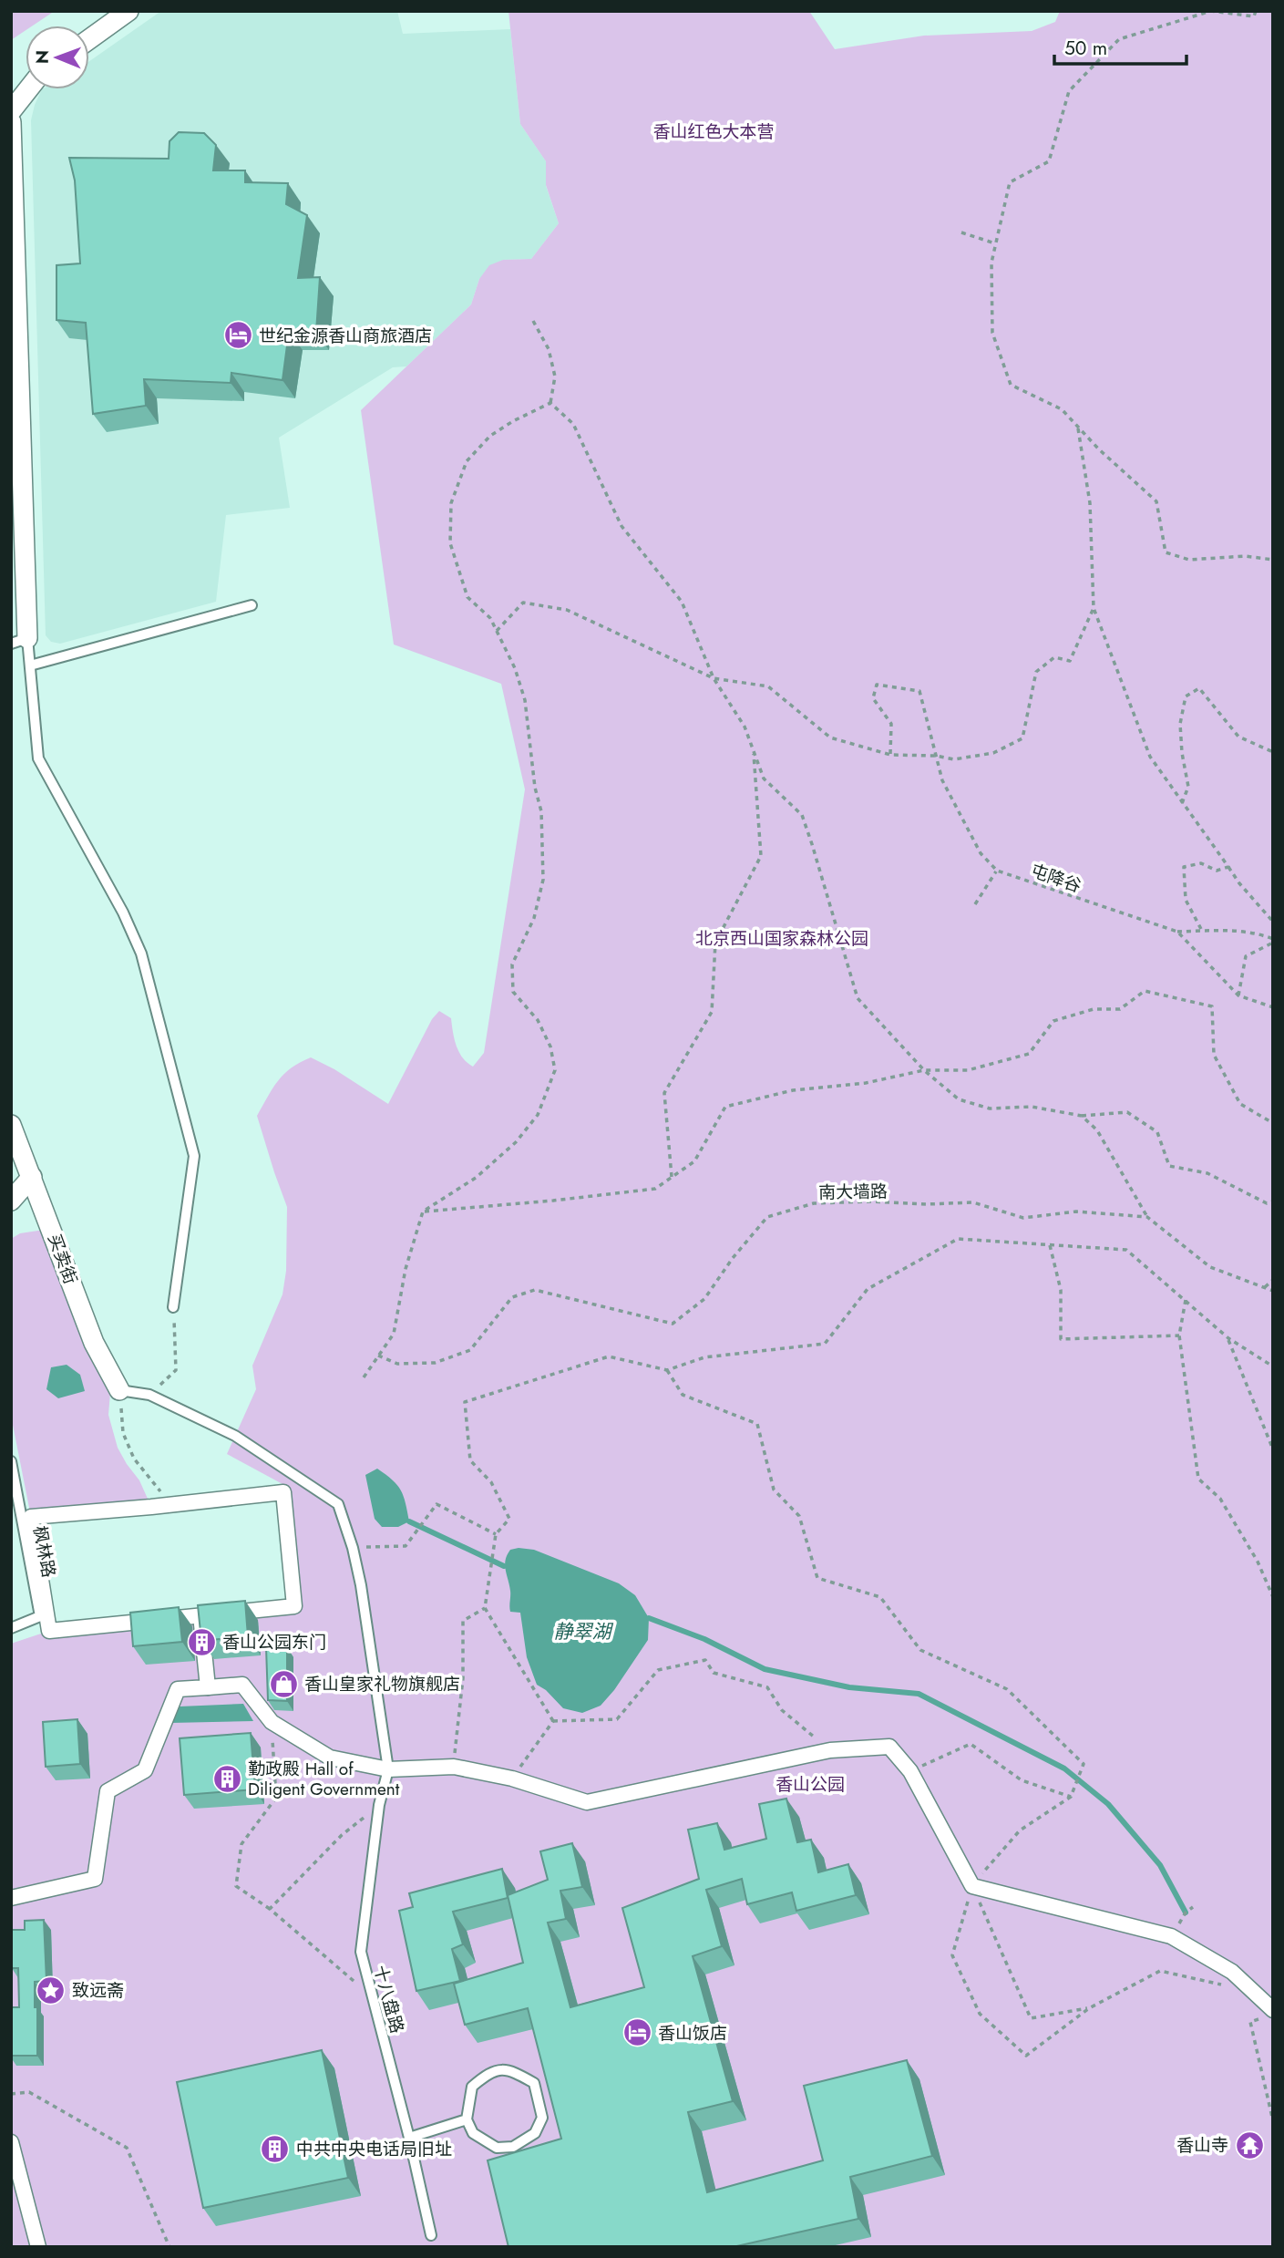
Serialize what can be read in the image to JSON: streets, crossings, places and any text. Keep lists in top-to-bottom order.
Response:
{
  "streets": {
    "street": ["买卖街"],
    "lane": ["枫林路", "十八盘路"],
    "path": ["屯降谷", "南大墙路"]
  },
  "water": ["静翠湖"],
  "parks": ["香山红色大本营", "北京西山国家森林公园", "香山公园"],
  "places": {
    "hotel": ["世纪金源香山商旅酒店", "香山饭店"],
    "building": ["香山公园东门", "勤政殿 Hall of Diligent Government", "中共中央电话局旧址"],
    "shop": ["香山皇家礼物旗舰店"],
    "place": ["致远斋"],
    "temple": ["香山寺"]
  },
  "scale_bar": "50 m",
  "north": "left"
}
